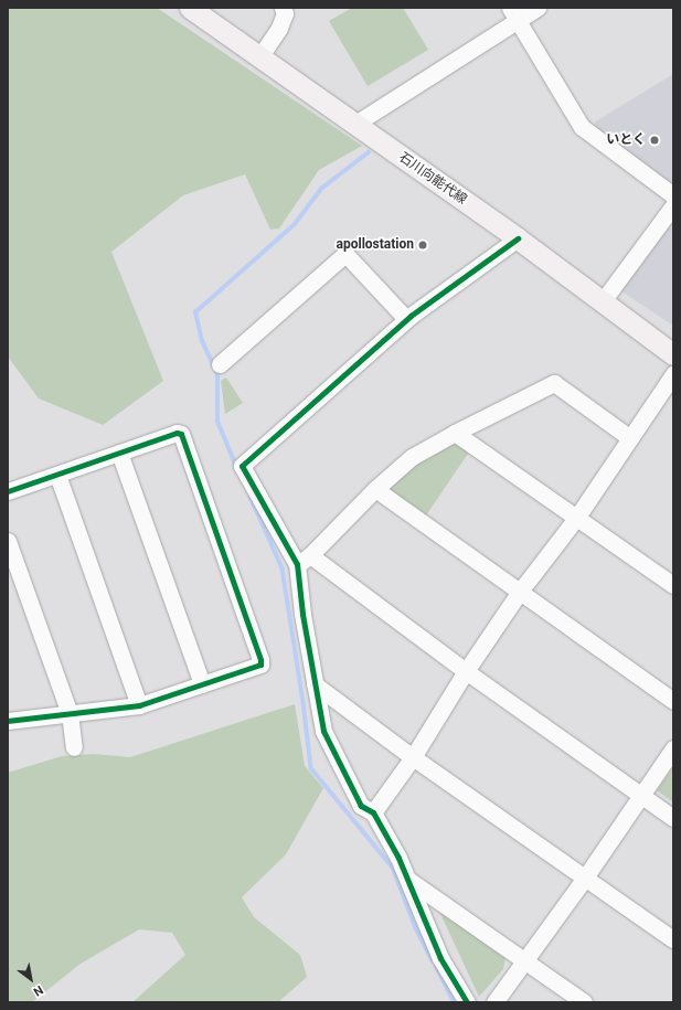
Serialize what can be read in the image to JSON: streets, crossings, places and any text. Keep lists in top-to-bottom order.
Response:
{
  "streets": {
    "main road": ["石川向能代線"]
  },
  "places": ["いとく", "apollostation"],
  "north": "bottom right"
}
